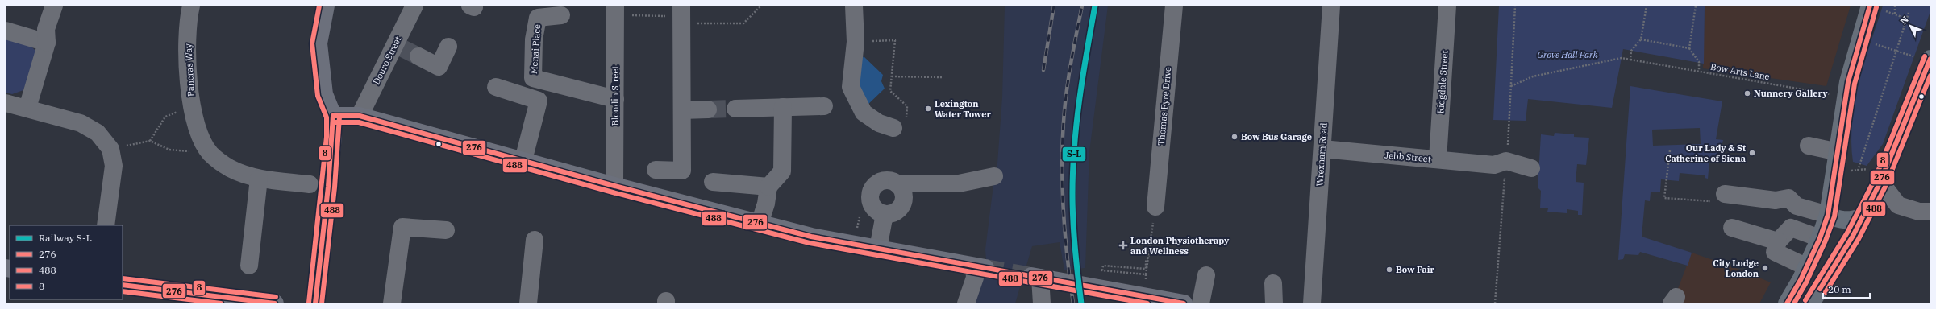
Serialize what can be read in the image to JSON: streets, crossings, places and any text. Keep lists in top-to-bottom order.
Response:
{
  "streets": {
    "street": [
      "Menai Place",
      "Douro Street",
      "Pancras Way",
      "Ridgdale Street",
      "Blondin Street",
      "Thomas Fyre Drive",
      "Wrexham Road",
      "Jebb Street"
    ],
    "path": ["Bow Arts Lane"]
  },
  "crossings": [
    ["Menai Place", "Blondin Street"],
    ["Ridgdale Street", "Jebb Street"],
    ["Wrexham Road", "Jebb Street"]
  ],
  "parks": ["Grove Hall Park"],
  "places": {
    "other": [
      "Nunnery Gallery",
      "Lexington Water Tower",
      "Bow Bus Garage",
      "Our Lady & St Catherine of Siena",
      "City Lodge London",
      "Bow Fair"
    ],
    "health": ["London Physiotherapy and Wellness"]
  },
  "lines": [
    "rail line S-L",
    "transit line 276",
    "transit line 8",
    "transit line 488"
  ],
  "legend": [
    "Railway S-L",
    "276",
    "488",
    "8"
  ],
  "scale_bar": "20 m",
  "north": "top left"
}
